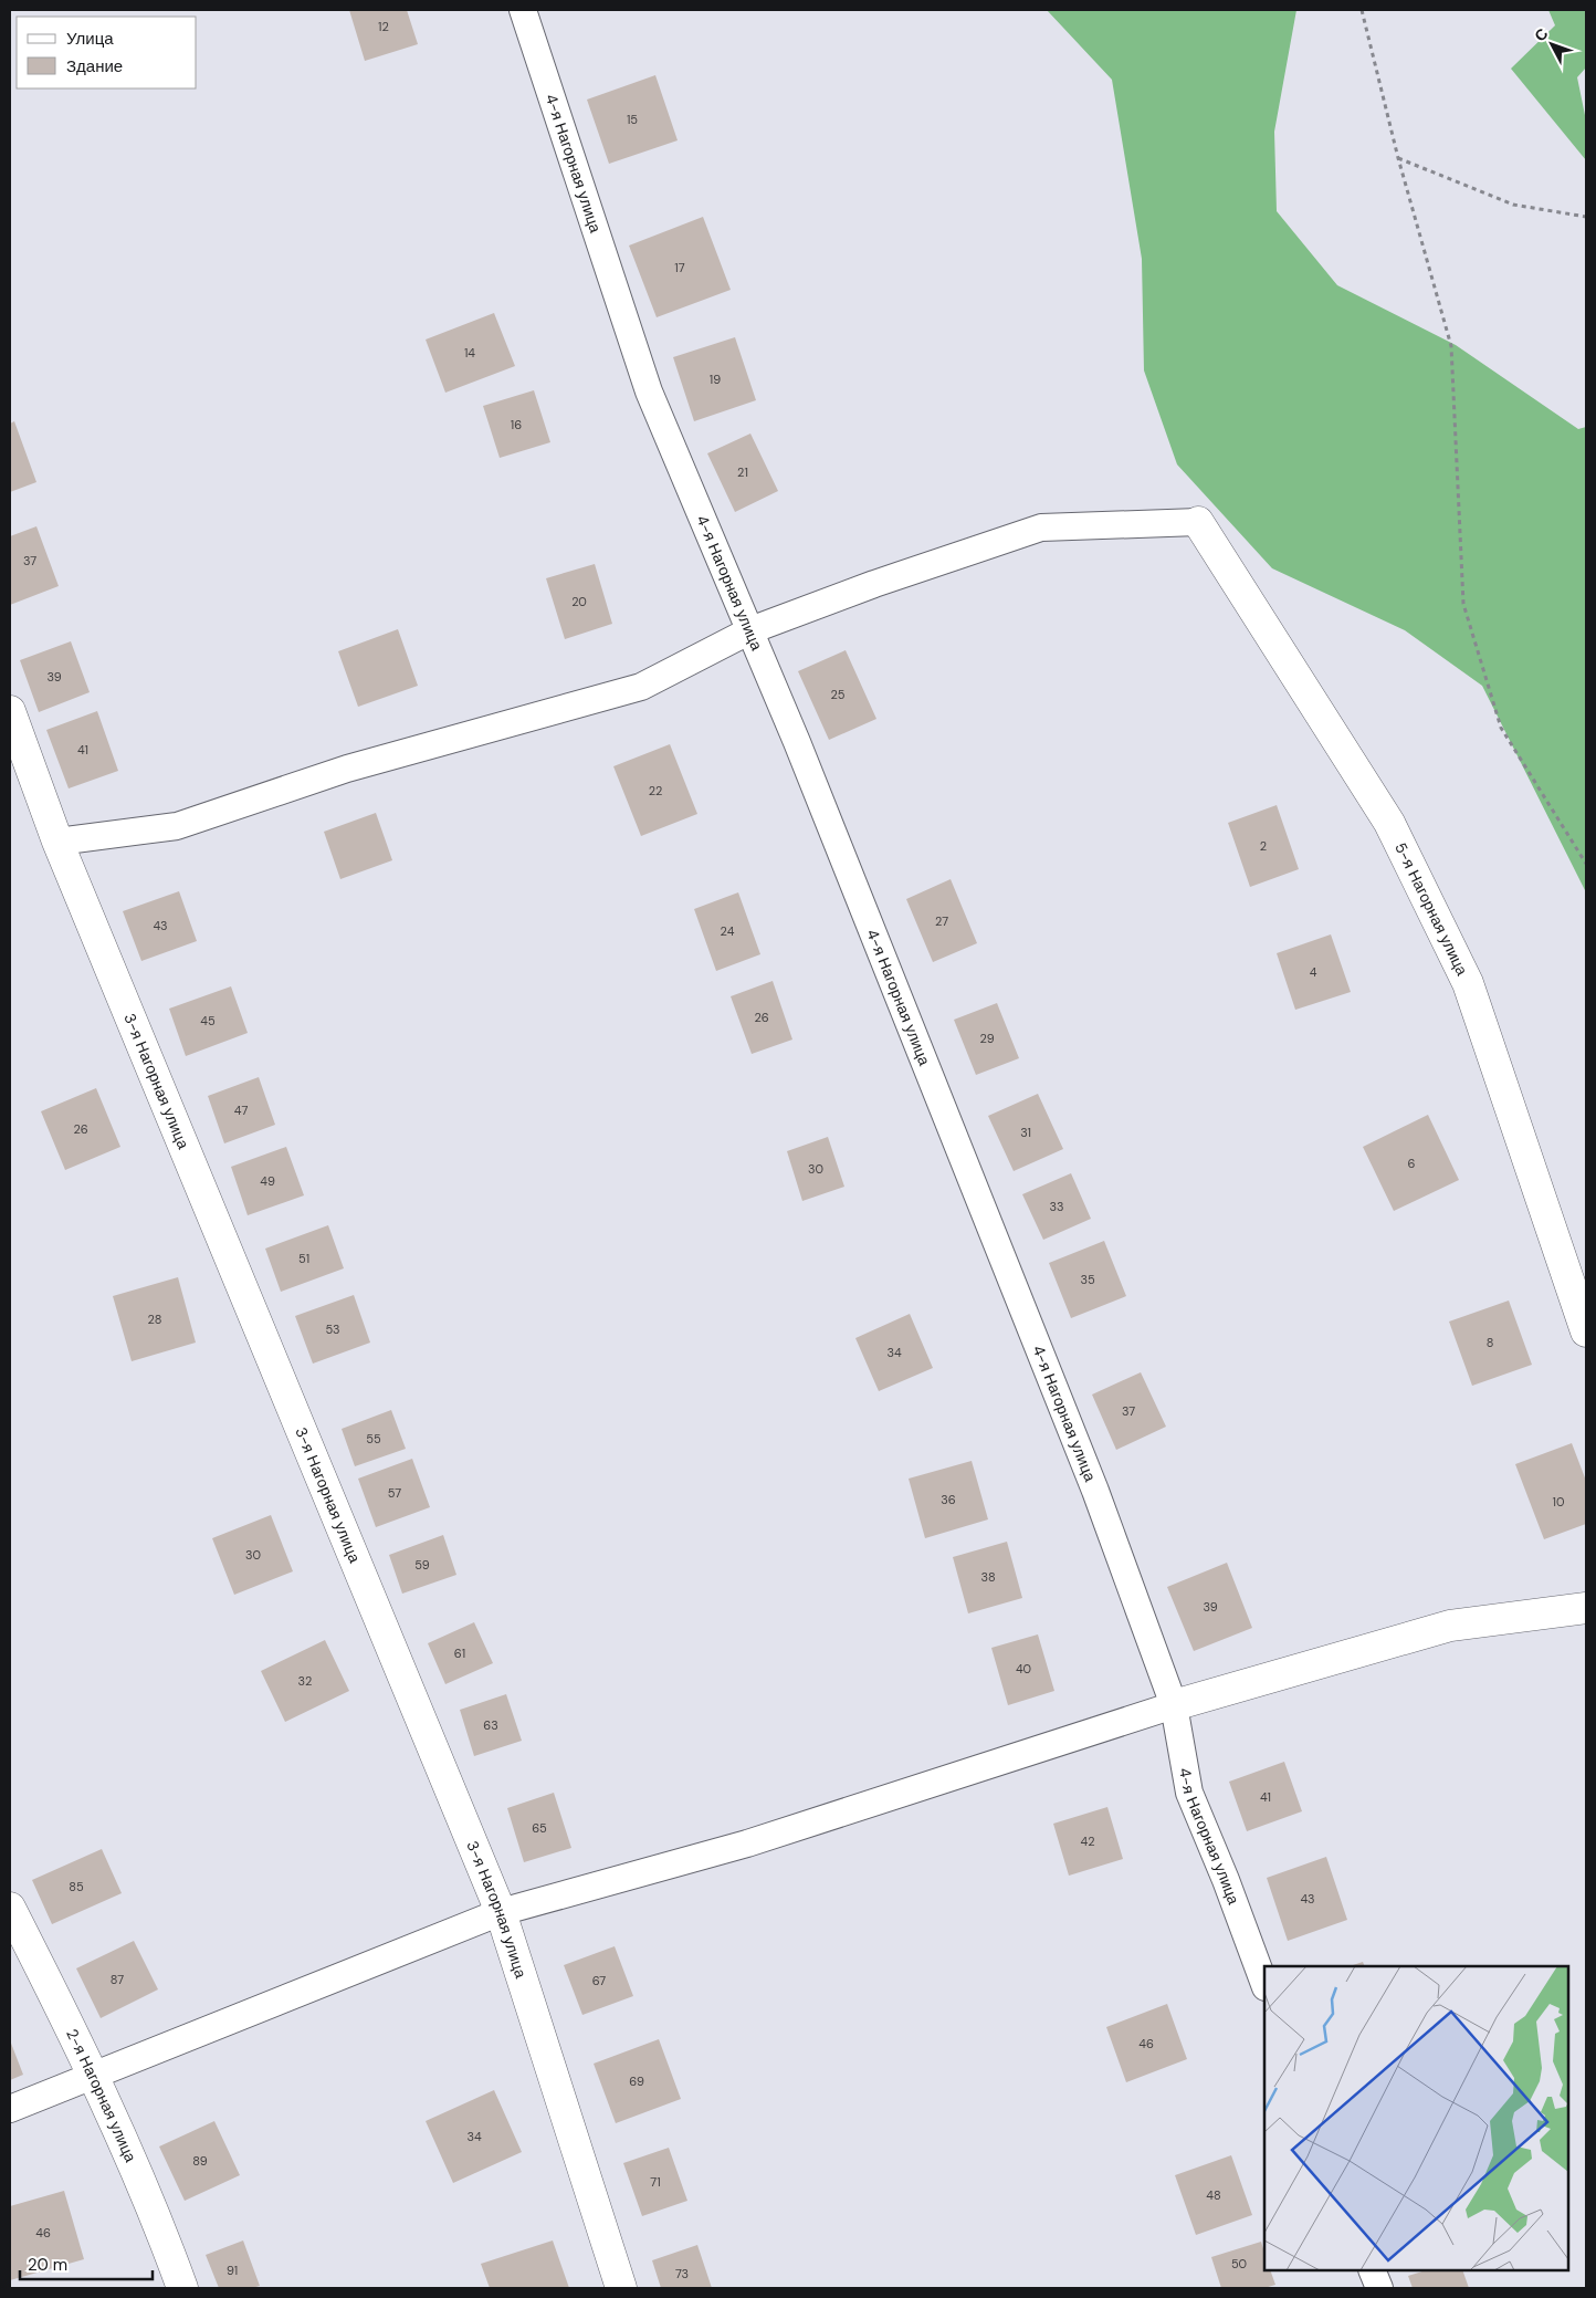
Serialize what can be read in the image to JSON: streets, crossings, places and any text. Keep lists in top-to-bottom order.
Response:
{
  "streets": {
    "street": ["5-я Нагорная улица", "3-я Нагорная улица", "2-я Нагорная улица"],
    "lane": ["4-я Нагорная улица"]
  },
  "house_numbers": [
    "12",
    "15",
    "17",
    "14",
    "19",
    "16",
    "21",
    "37",
    "20",
    "39",
    "25",
    "41",
    "22",
    "2",
    "27",
    "43",
    "24",
    "4",
    "26",
    "45",
    "29",
    "47",
    "26",
    "31",
    "6",
    "30",
    "49",
    "33",
    "51",
    "35",
    "28",
    "53",
    "8",
    "34",
    "37",
    "55",
    "57",
    "36",
    "10",
    "30",
    "59",
    "38",
    "39",
    "61",
    "40",
    "32",
    "63",
    "41",
    "65",
    "42",
    "85",
    "43",
    "87",
    "67",
    "46",
    "69",
    "34",
    "89",
    "71",
    "48",
    "46",
    "50",
    "91",
    "73"
  ],
  "legend": ["Улица", "Здание"],
  "scale_bar": "20 m",
  "north": "top left"
}
